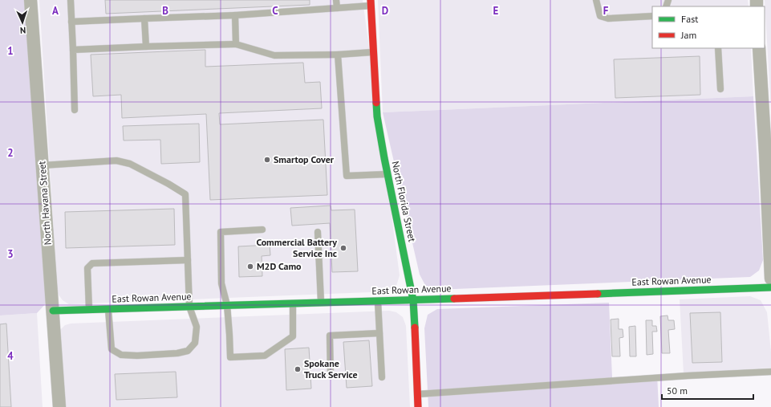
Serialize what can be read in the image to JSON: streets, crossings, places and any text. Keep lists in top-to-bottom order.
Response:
{
  "streets": {
    "street": ["North Florida Street", "North Havana Street", "East Rowan Avenue"]
  },
  "crossings": [
    ["North Florida Street", "East Rowan Avenue"],
    ["North Havana Street", "East Rowan Avenue"]
  ],
  "places": [
    "Smartop Cover",
    "Commercial Battery Service Inc",
    "M2D Camo",
    "Spokane Truck Service"
  ],
  "legend": ["Fast", "Jam"],
  "scale_bar": "50 m",
  "north": "bottom",
  "grid": {
    "columns": [
      "A",
      "B",
      "C",
      "D",
      "E",
      "F"
    ],
    "rows": [
      "1",
      "2",
      "3",
      "4"
    ]
  }
}
